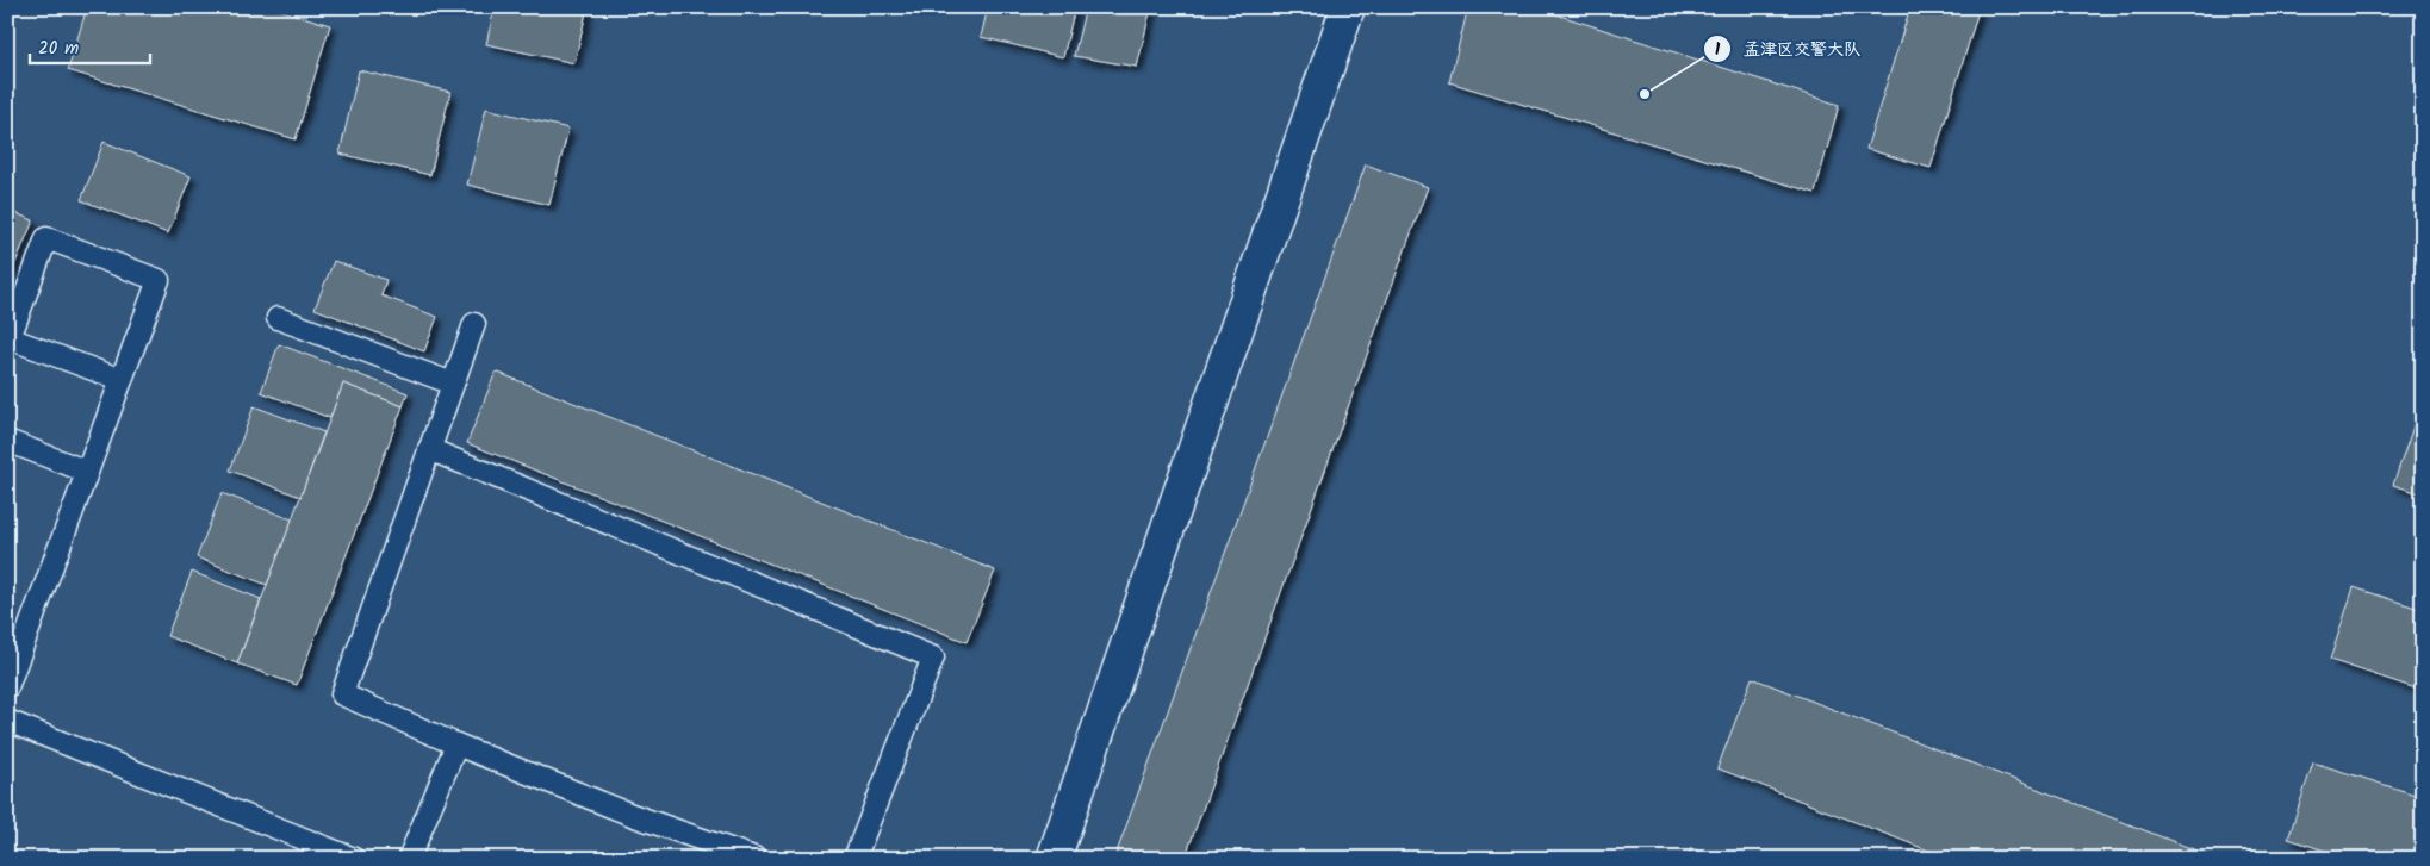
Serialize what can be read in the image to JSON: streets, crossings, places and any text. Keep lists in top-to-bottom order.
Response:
{
  "places": ["孟津区交警大队"],
  "scale_bar": "20 m"
}
